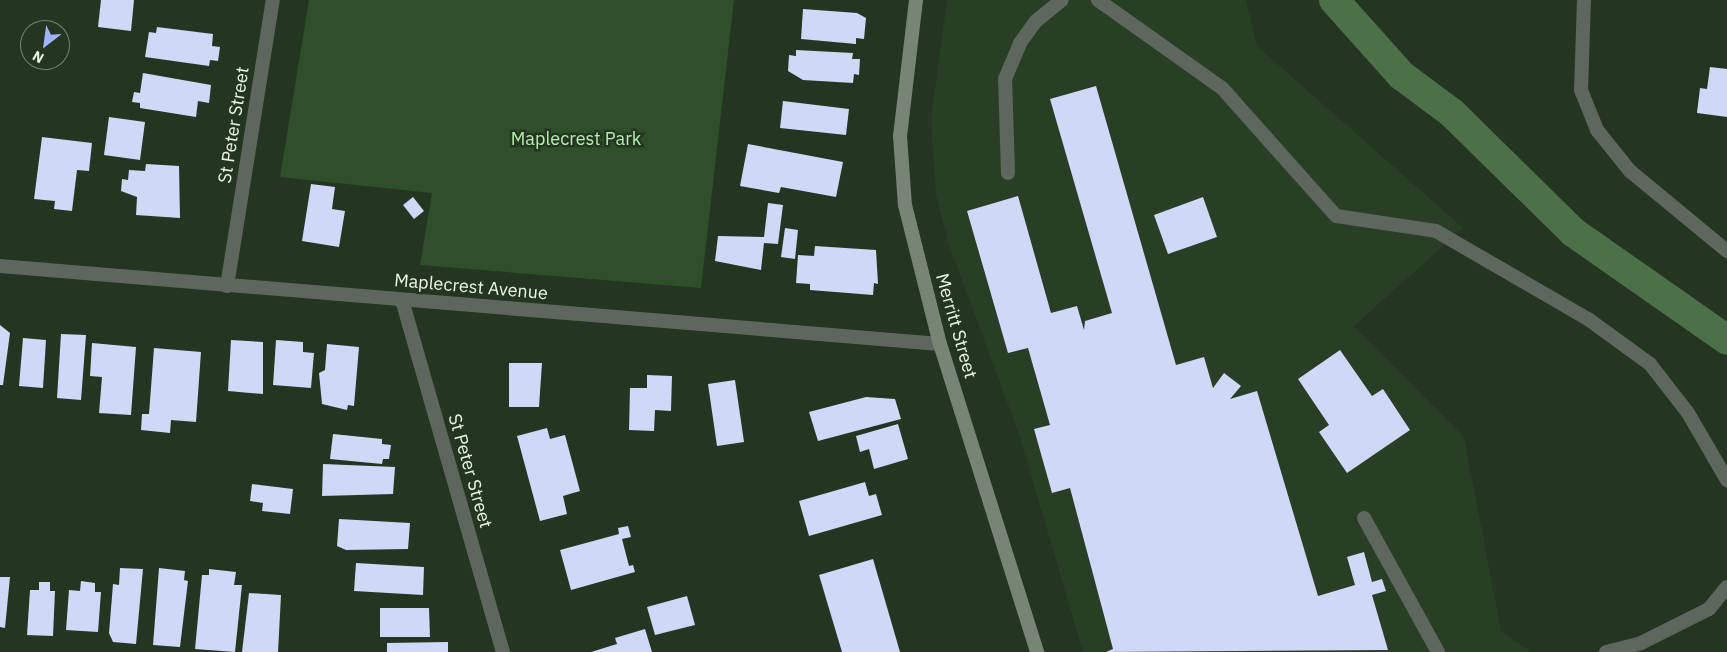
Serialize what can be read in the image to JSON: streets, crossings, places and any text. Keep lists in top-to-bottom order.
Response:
{
  "streets": {
    "main road": ["Merritt Street"],
    "street": ["St Peter Street", "Maplecrest Avenue"]
  },
  "crossings": [
    ["St Peter Street", "Maplecrest Avenue"],
    ["Maplecrest Avenue", "Merritt Street"]
  ],
  "parks": ["Maplecrest Park"],
  "north": "bottom left"
}
